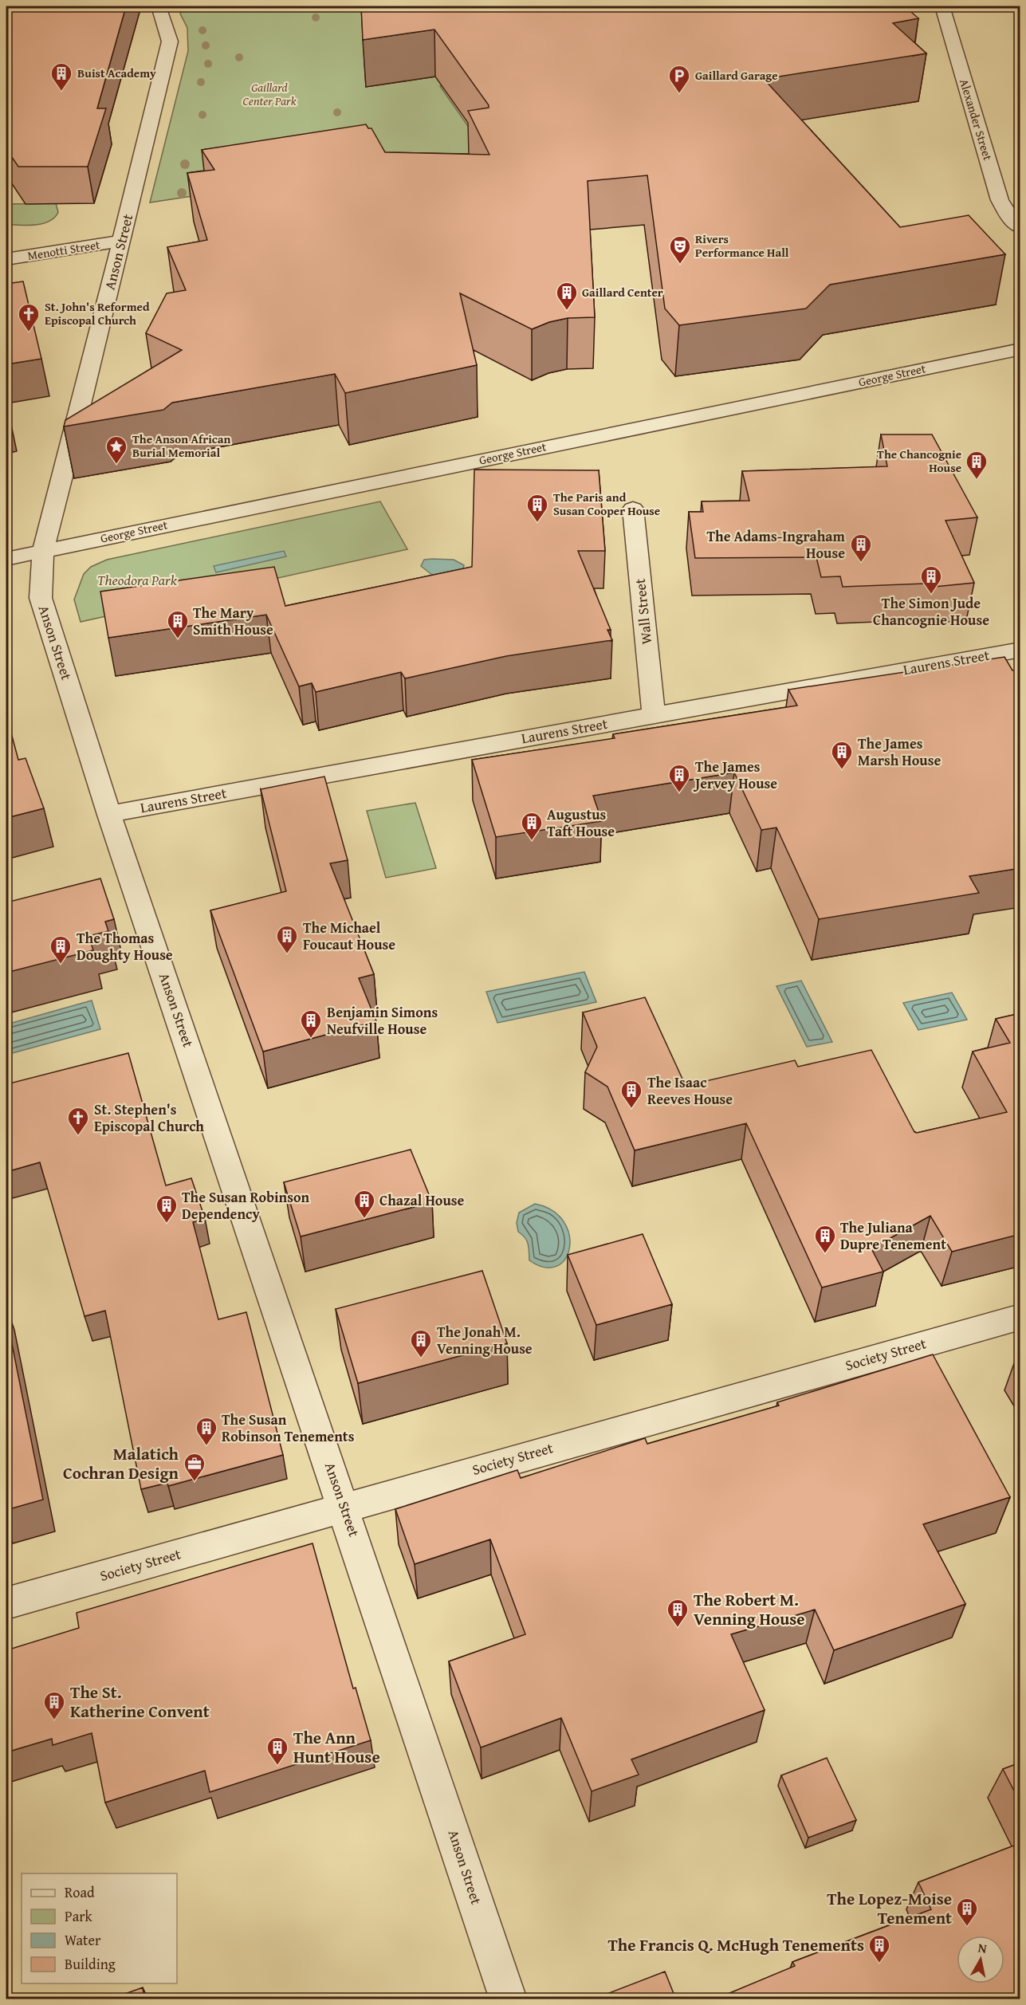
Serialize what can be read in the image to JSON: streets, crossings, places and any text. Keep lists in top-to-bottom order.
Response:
{
  "streets": {
    "street": [
      "Alexander Street",
      "Menotti Street",
      "Anson Street",
      "George Street",
      "Wall Street",
      "Laurens Street",
      "Society Street"
    ]
  },
  "crossings": [
    ["Menotti Street", "Anson Street"],
    ["Anson Street", "George Street"],
    ["Anson Street", "Laurens Street"],
    ["Anson Street", "Society Street"],
    ["Wall Street", "Laurens Street"]
  ],
  "parks": ["Gaillard Center Park", "Theodora Park"],
  "places": {
    "building": [
      "Buist Academy",
      "Gaillard Center",
      "The Chancognie House",
      "The Paris and Susan Cooper House",
      "The Adams-Ingraham House",
      "The Simon Jude Chancognie House",
      "The Mary Smith House",
      "The James Marsh House",
      "The James Jervey House",
      "Augustus Taft House",
      "The Michael Foucaut House",
      "The Thomas Doughty House",
      "Benjamin Simons Neufville House",
      "The Isaac Reeves House",
      "Chazal House",
      "The Susan Robinson Dependency",
      "The Juliana Dupre Tenement",
      "The Jonah M. Venning House",
      "The Susan Robinson Tenements",
      "The Robert M. Venning House",
      "The St. Katherine Convent",
      "The Ann Hunt House",
      "The Lopez-Moise Tenement",
      "The Francis Q. McHugh Tenements"
    ],
    "parking": ["Gaillard Garage"],
    "theatre": ["Rivers Performance Hall"],
    "church": ["St. John's Reformed Episcopal Church", "St. Stephen's Episcopal Church"],
    "place": ["The Anson African Burial Memorial"],
    "office": ["Malatich Cochran Design"]
  },
  "legend": [
    "Road",
    "Park",
    "Water",
    "Building"
  ],
  "north": "top"
}
